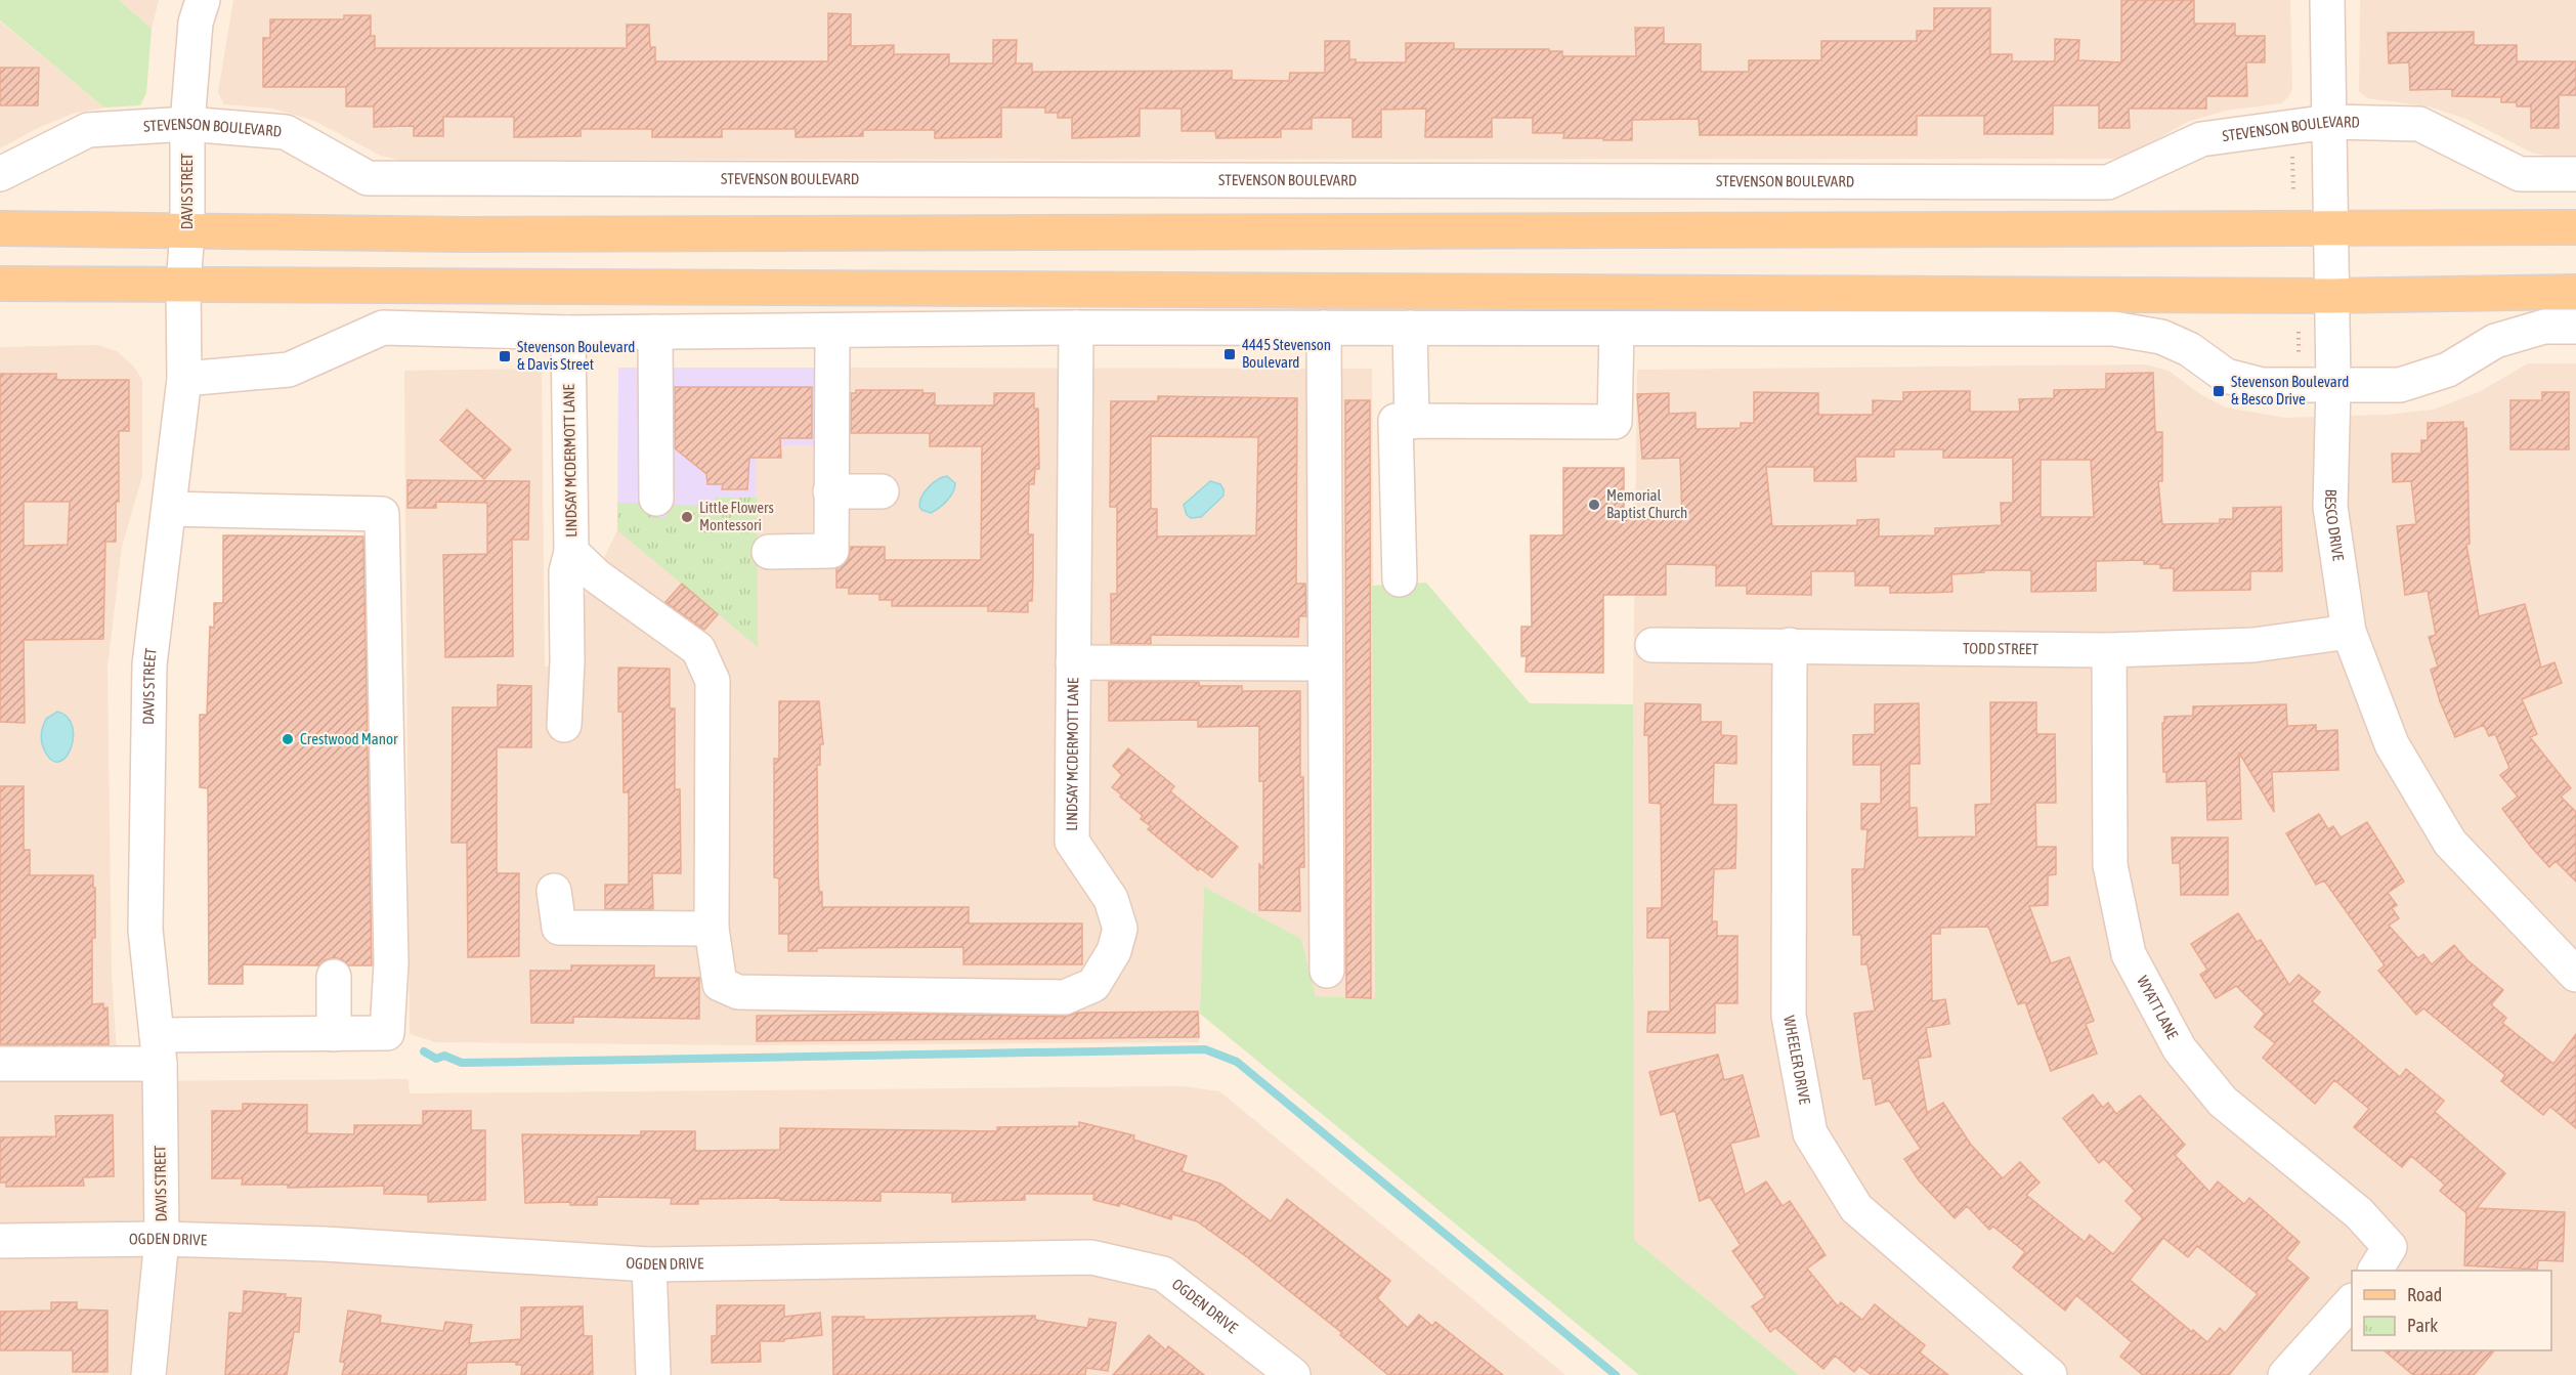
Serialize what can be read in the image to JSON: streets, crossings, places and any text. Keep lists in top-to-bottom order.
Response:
{
  "streets": {
    "street": [
      "STEVENSON BOULEVARD",
      "DAVIS STREET",
      "LINDSAY MCDERMOTT LANE",
      "BESCO DRIVE",
      "TODD STREET",
      "WYATT LANE",
      "WHEELER DRIVE",
      "OGDEN DRIVE"
    ]
  },
  "crossings": [
    ["STEVENSON BOULEVARD", "DAVIS STREET"],
    ["STEVENSON BOULEVARD", "BESCO DRIVE"],
    ["DAVIS STREET", "OGDEN DRIVE"],
    ["BESCO DRIVE", "TODD STREET"],
    ["TODD STREET", "WYATT LANE"],
    ["TODD STREET", "WHEELER DRIVE"]
  ],
  "places": {
    "transit": ["4445 Stevenson Boulevard", "Stevenson Boulevard & Davis Street", "Stevenson Boulevard & Besco Drive"],
    "other": ["Memorial Baptist Church", "Little Flowers Montessori", "Crestwood Manor"]
  },
  "legend": ["Road", "Park"]
}
